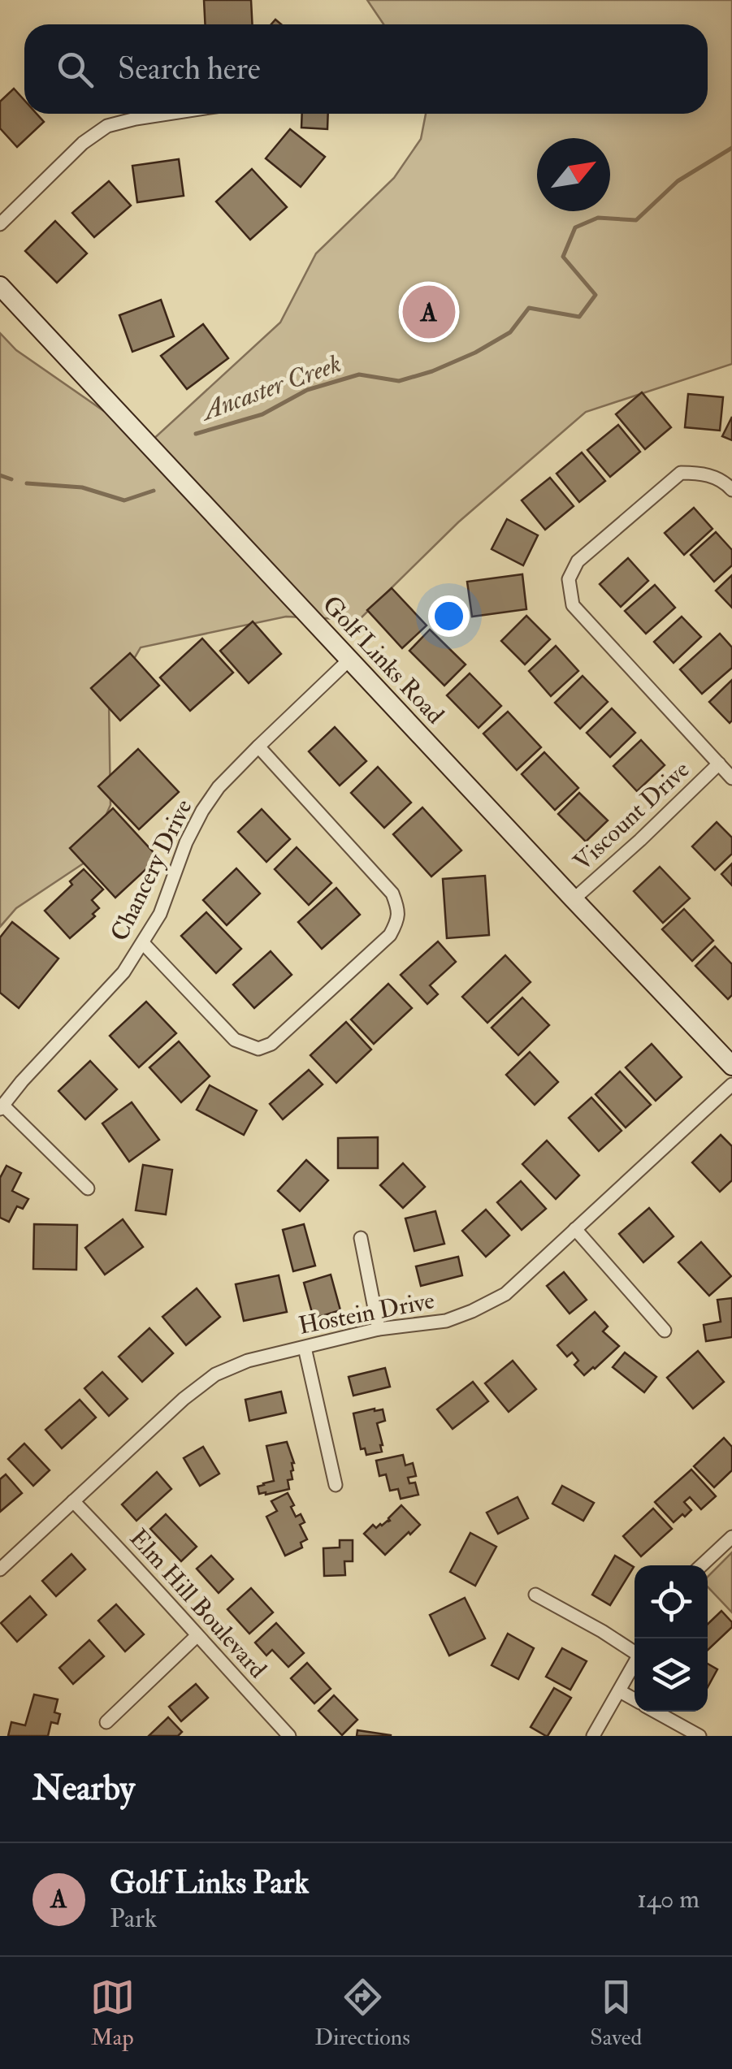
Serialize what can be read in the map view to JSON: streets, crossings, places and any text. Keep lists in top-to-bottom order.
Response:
{
  "streets": {
    "main road": ["Golf Links Road"],
    "street": [
      "Viscount Drive",
      "Chancery Drive",
      "Hostein Drive",
      "Elm Hill Boulevard"
    ]
  },
  "crossings": [
    ["Golf Links Road", "Viscount Drive"],
    ["Golf Links Road", "Chancery Drive"],
    ["Hostein Drive", "Elm Hill Boulevard"]
  ],
  "water": ["Ancaster Creek"],
  "north": "top right",
  "page": {
    "search": "Search here",
    "pins": "A",
    "heading": "Nearby",
    "list": [
      {
        "mark": "A",
        "name": "Golf Links Park",
        "note": "Park",
        "value": "140 m"
      }
    ],
    "nav": ["Map", "Directions", "Saved"]
  }
}
